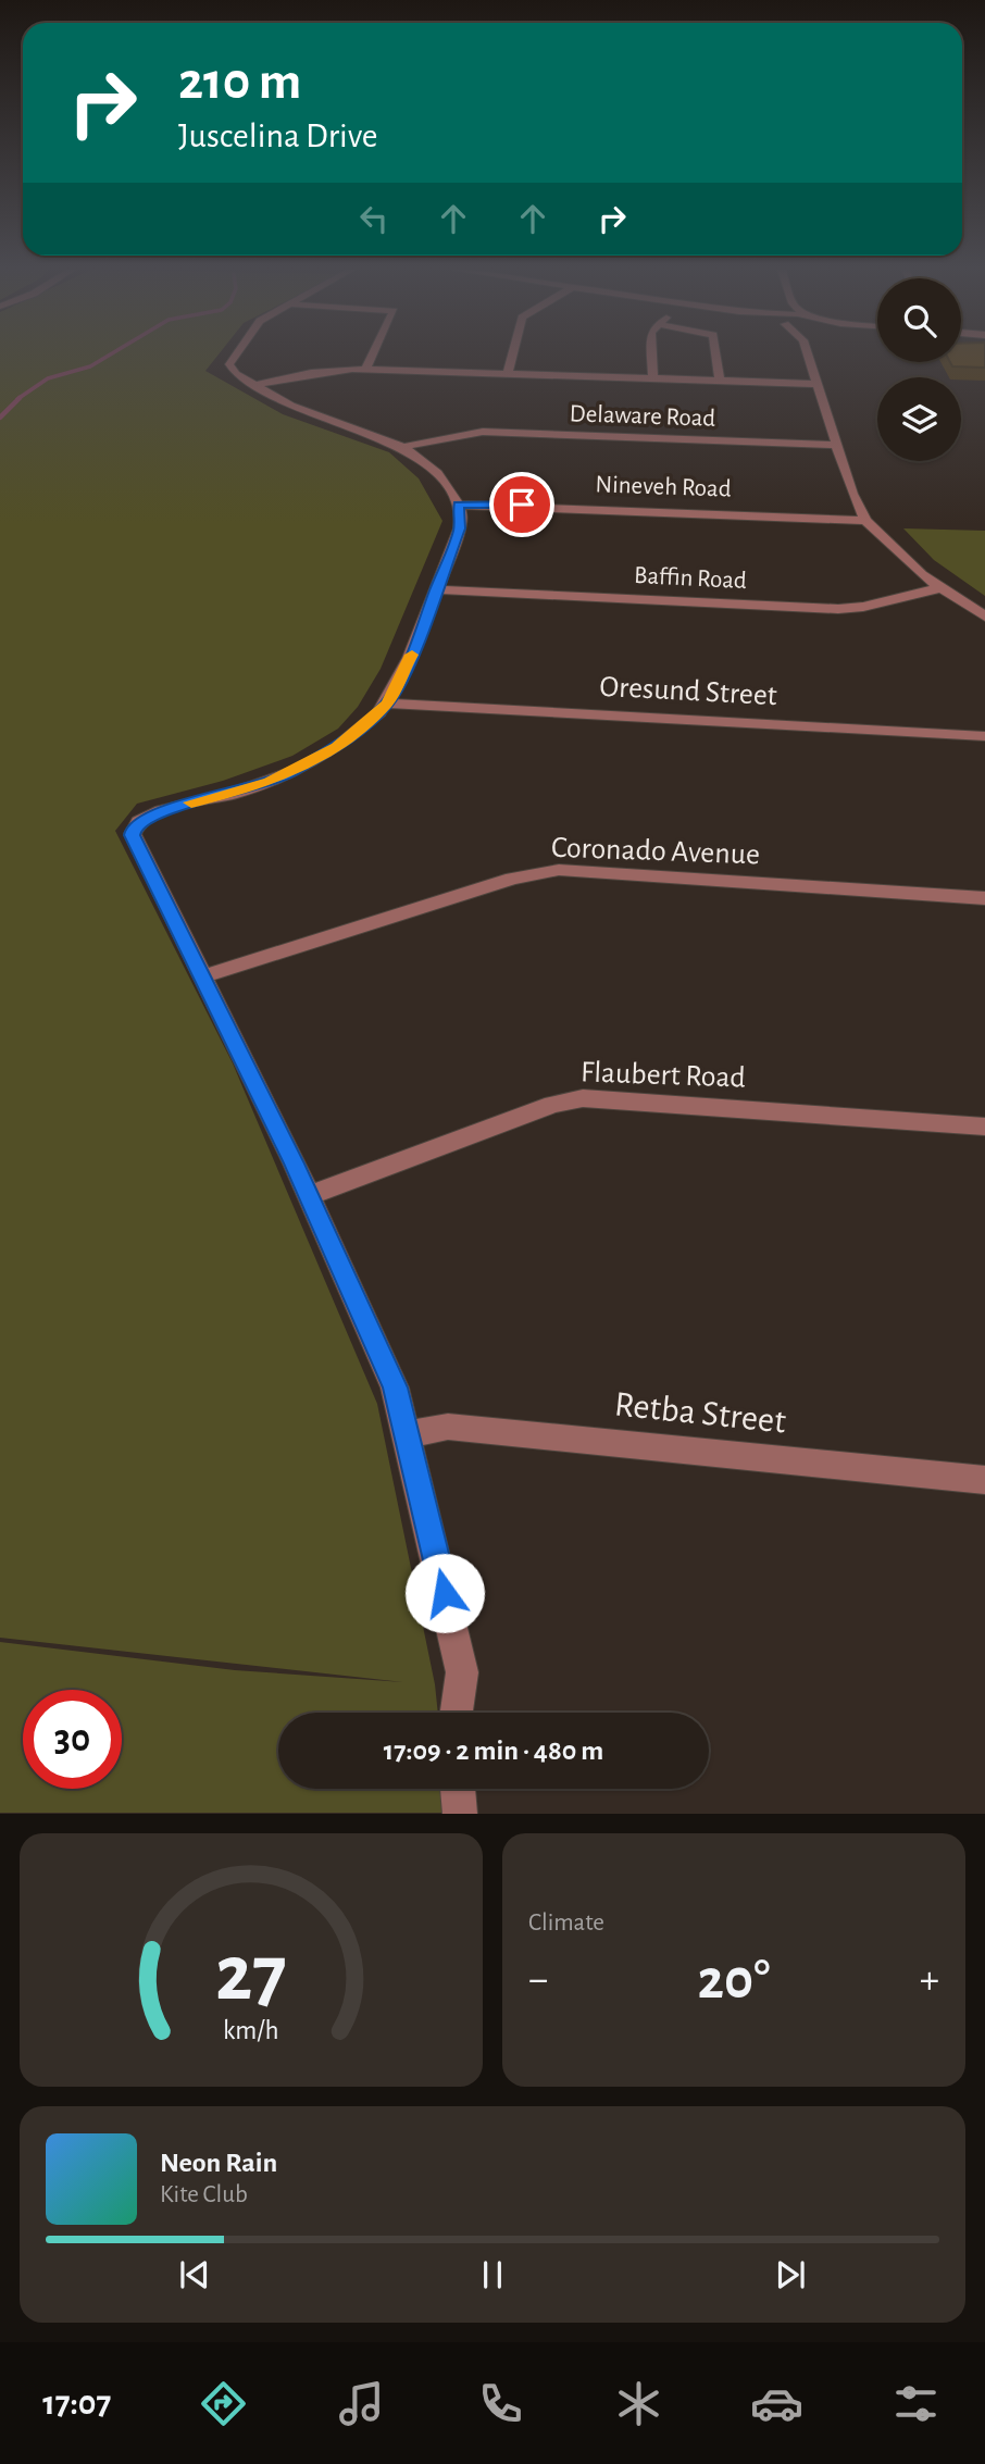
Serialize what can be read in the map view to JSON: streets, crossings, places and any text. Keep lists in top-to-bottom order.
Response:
{
  "streets": {
    "street": [
      "Delaware Road",
      "Nineveh Road",
      "Baffin Road",
      "Oresund Street",
      "Coronado Avenue",
      "Flaubert Road",
      "Retba Street"
    ]
  },
  "page": {
    "turn": ["210 m", "Juscelina Drive"],
    "limit": "30",
    "trip": "17:09 · 2 min · 480 m",
    "tile": "Climate",
    "heat": ["−", "20°", "+"],
    "song": ["Neon Rain", "Kite Club"],
    "tabs": "17:07",
    "gauge": ["27", "km/h"]
  }
}
